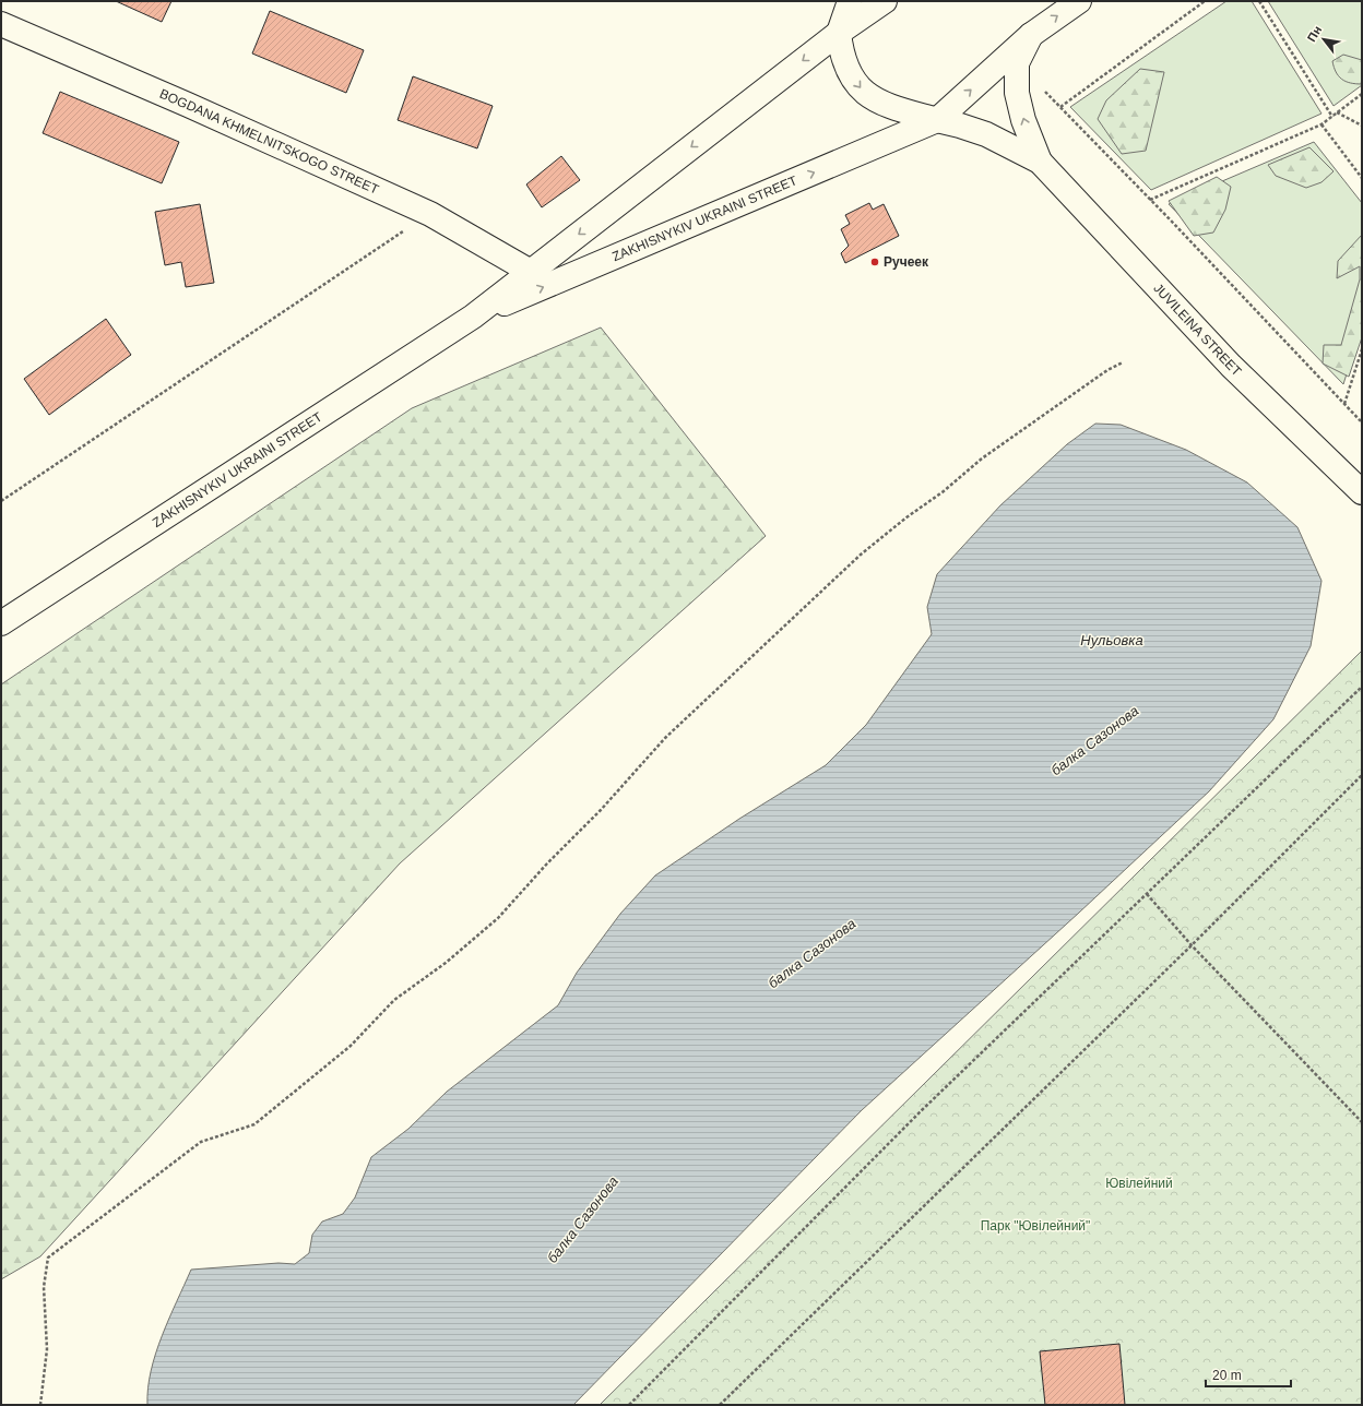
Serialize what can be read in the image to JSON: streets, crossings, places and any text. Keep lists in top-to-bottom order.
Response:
{
  "streets": {
    "main road": ["BOGDANA KHMELNITSKOGO STREET", "ZAKHISNYKIV UKRAINI STREET", "JUVILEINA STREET"]
  },
  "crossings": [
    ["BOGDANA KHMELNITSKOGO STREET", "ZAKHISNYKIV UKRAINI STREET"],
    ["ZAKHISNYKIV UKRAINI STREET", "JUVILEINA STREET"]
  ],
  "water": ["Нульовка", "балка Сазонова"],
  "parks": ["Ювілейний", "Парк \"Ювілейний\""],
  "places": ["Ручеек"],
  "scale_bar": "20 m",
  "north": "top left"
}
